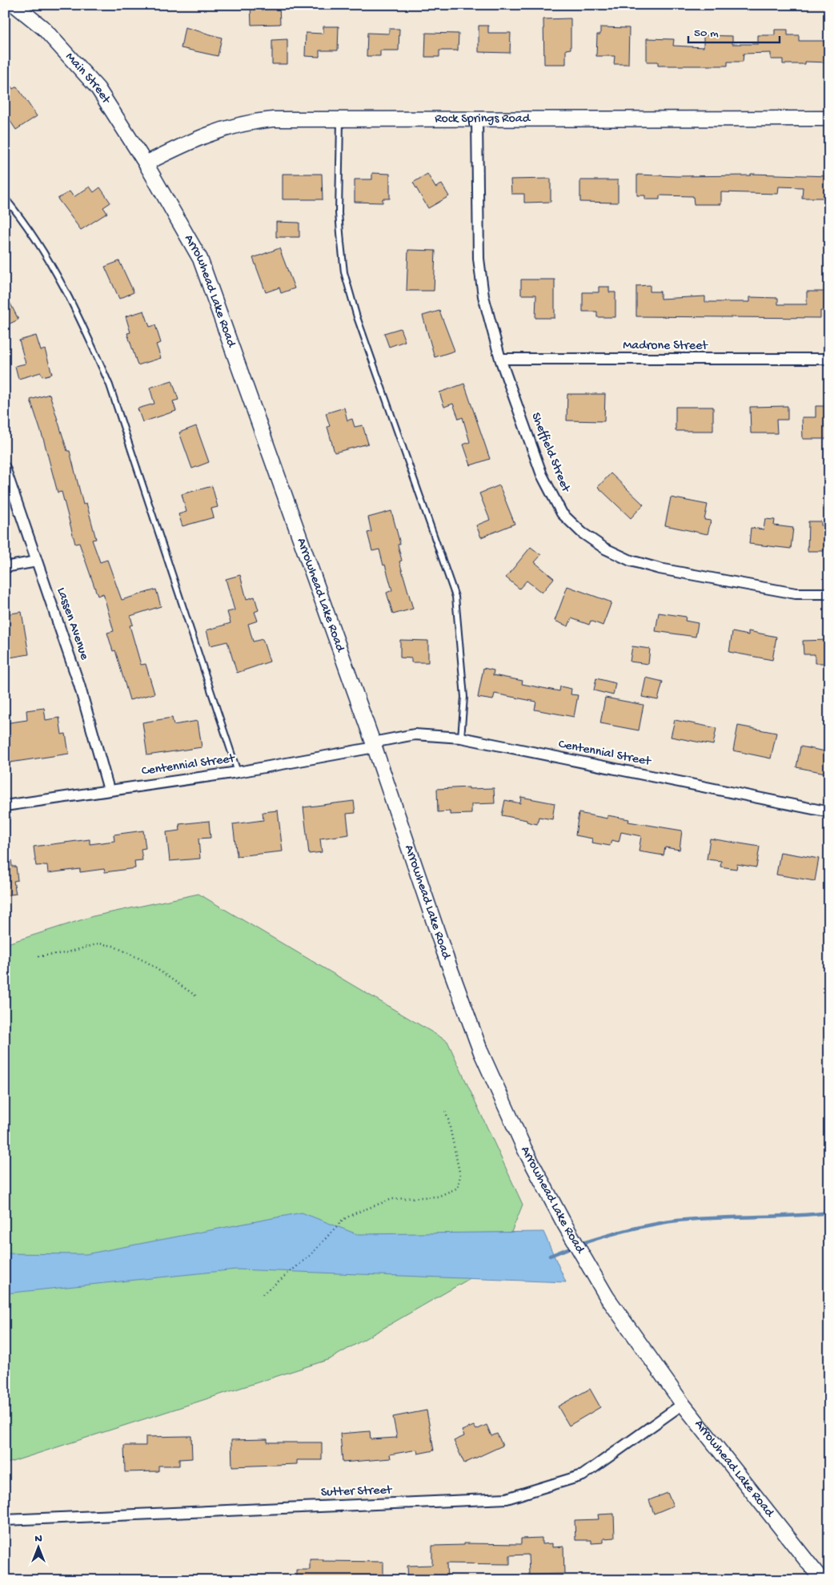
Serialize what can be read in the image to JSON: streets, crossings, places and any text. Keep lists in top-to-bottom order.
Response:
{
  "streets": {
    "main road": ["Main Street", "Rock Springs Road", "Arrowhead Lake Road"],
    "street": [
      "Madrone Street",
      "Sheffield Street",
      "Lassen Avenue",
      "Centennial Street",
      "Sutter Street"
    ]
  },
  "crossings": [
    ["Main Street", "Rock Springs Road"],
    ["Main Street", "Arrowhead Lake Road"],
    ["Rock Springs Road", "Arrowhead Lake Road"],
    ["Rock Springs Road", "Sheffield Street"],
    ["Arrowhead Lake Road", "Centennial Street"],
    ["Arrowhead Lake Road", "Sutter Street"],
    ["Madrone Street", "Sheffield Street"],
    ["Lassen Avenue", "Centennial Street"]
  ],
  "scale_bar": "50 m",
  "north": "top"
}
